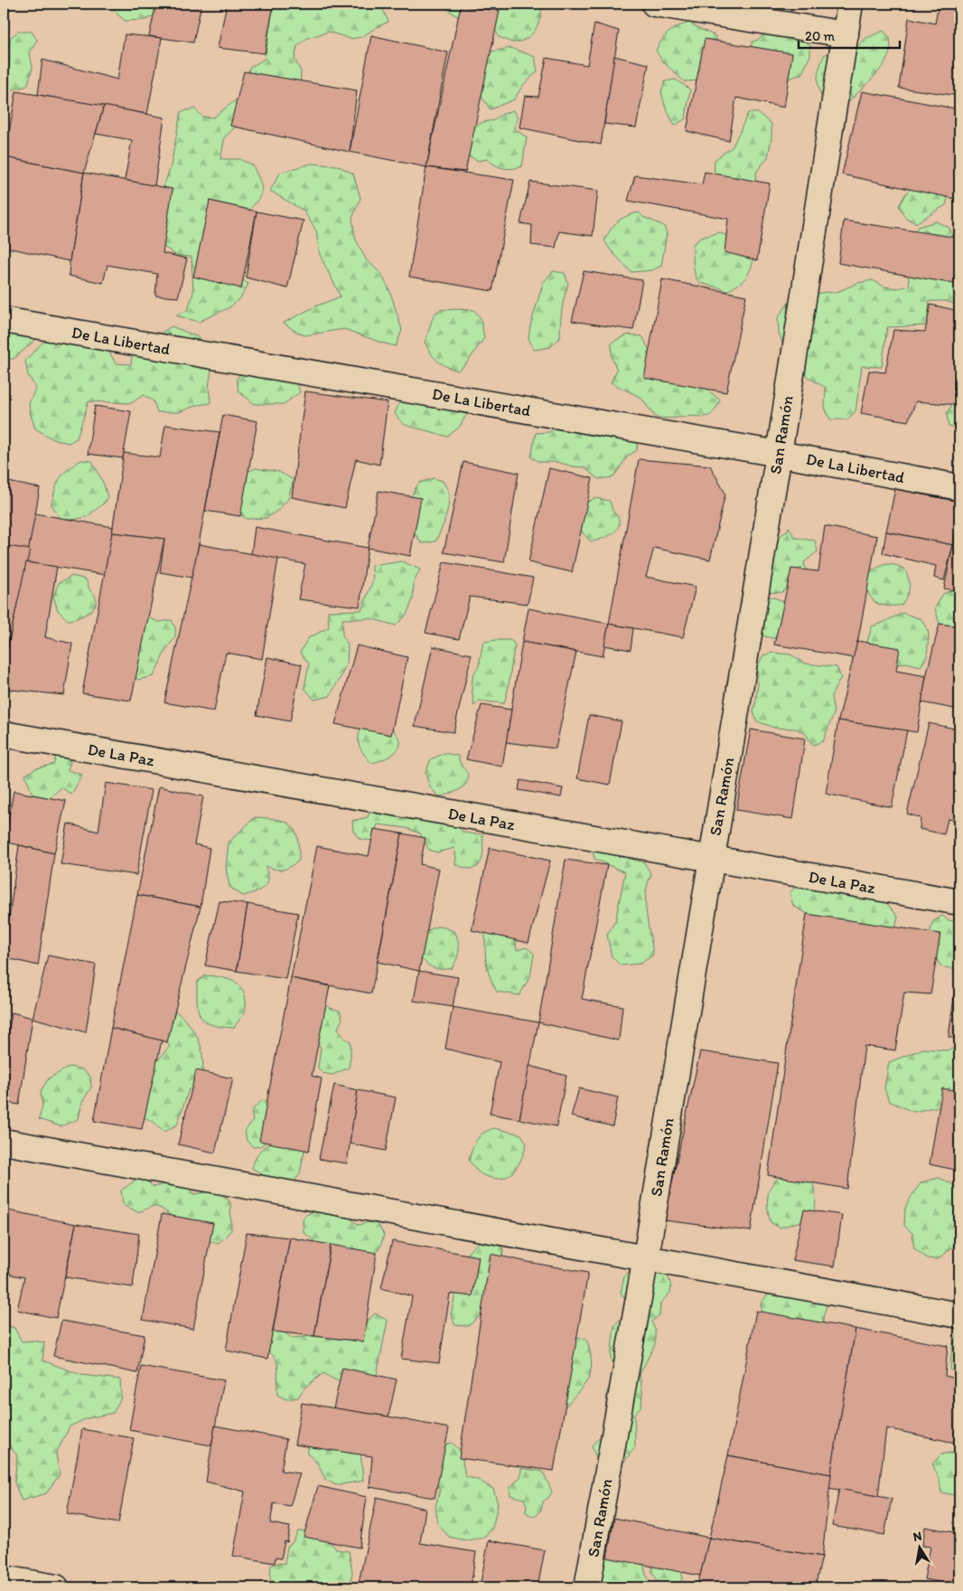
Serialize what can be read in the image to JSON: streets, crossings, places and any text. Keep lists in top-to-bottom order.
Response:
{
  "streets": {
    "street": ["De La Libertad", "San Ramón", "De La Paz"]
  },
  "crossings": [
    ["De La Libertad", "San Ramón"],
    ["San Ramón", "De La Paz"]
  ],
  "scale_bar": "20 m",
  "north": "top"
}
